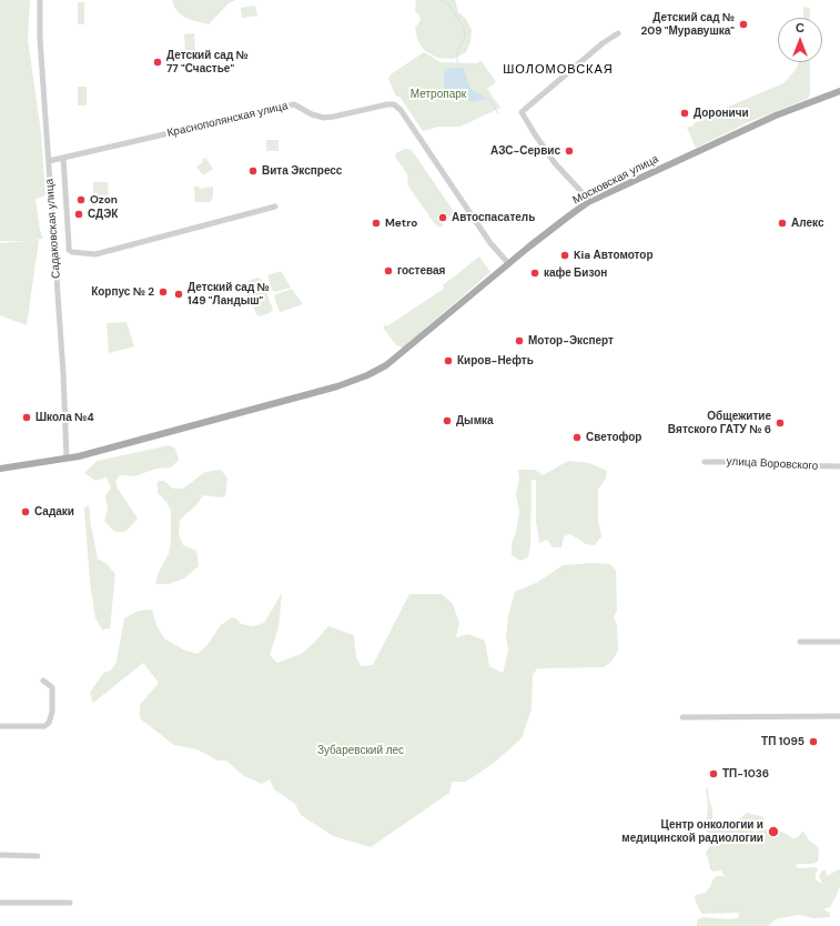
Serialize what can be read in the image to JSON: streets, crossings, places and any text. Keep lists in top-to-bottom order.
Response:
{
  "streets": {
    "main road": ["Московская улица"],
    "street": ["Краснополянская улица", "Садаковская улица", "улица Воровского"]
  },
  "crossings": [
    ["Краснополянская улица", "Московская улица"],
    ["Краснополянская улица", "Садаковская улица"],
    ["Московская улица", "Садаковская улица"]
  ],
  "districts": ["ШОЛОМОВСКАЯ"],
  "parks": ["Метропарк", "Зубаревский лес"],
  "places": [
    "Детский сад № 209 \"Муравушка\"",
    "Детский сад № 77 \"Счастье\"",
    "Дороничи",
    "АЗС-Сервис",
    "Вита Экспресс",
    "Ozon",
    "СДЭК",
    "Автоспасатель",
    "Metro",
    "Алекс",
    "Kia Автомотор",
    "гостевая",
    "кафе Бизон",
    "Корпус № 2",
    "Детский сад № 149 \"Ландыш\"",
    "Мотор-Эксперт",
    "Киров-Нефть",
    "Школа №4",
    "Дымка",
    "Общежитие Вятского ГАТУ № 6",
    "Светофор",
    "Садаки",
    "ТП 1095",
    "ТП-1036",
    "Центр онкологии и медицинской радиологии"
  ],
  "north": "top"
}
